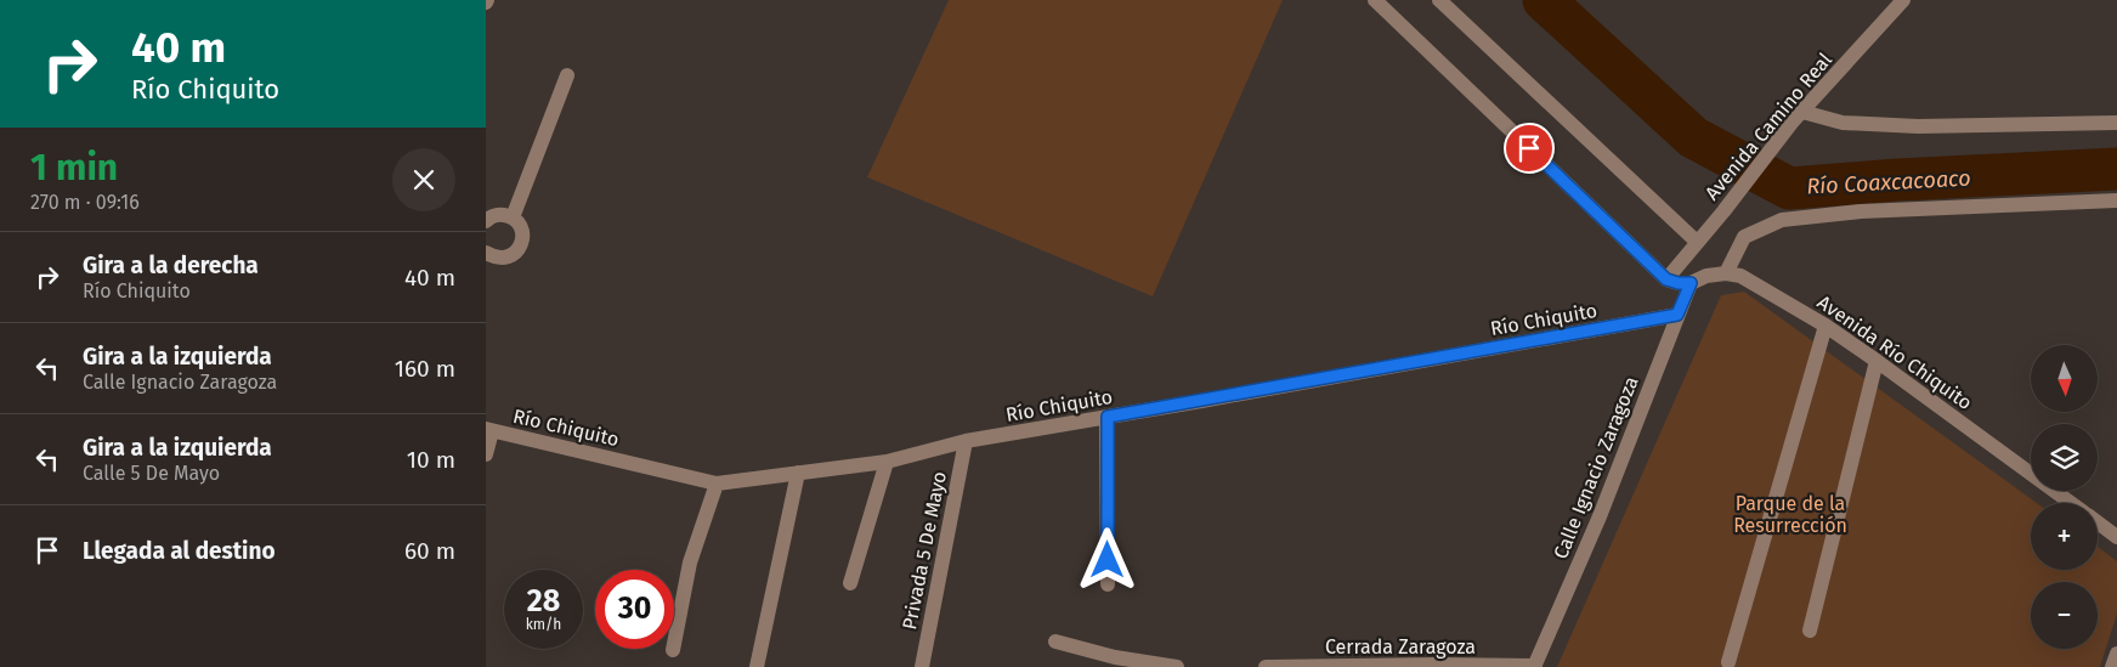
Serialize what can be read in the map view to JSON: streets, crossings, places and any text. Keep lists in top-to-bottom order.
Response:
{
  "streets": {
    "street": [
      "Avenida Camino Real",
      "Río Chiquito",
      "Avenida Río Chiquito",
      "Calle Ignacio Zaragoza",
      "Privada 5 De Mayo",
      "Cerrada Zaragoza"
    ]
  },
  "crossings": [
    ["Río Chiquito", "Calle Ignacio Zaragoza"],
    ["Río Chiquito", "Privada 5 De Mayo"],
    ["Calle Ignacio Zaragoza", "Cerrada Zaragoza"]
  ],
  "water": ["Río Coaxcacoaco"],
  "parks": ["Parque de la Resurrección"],
  "north": "bottom",
  "page": {
    "turn": ["40 m", "Río Chiquito"],
    "heading": ["1 min", "270 m · 09:16"],
    "list": [
      {
        "name": "Gira a la derecha",
        "note": "Río Chiquito",
        "value": "40 m"
      },
      {
        "name": "Gira a la izquierda",
        "note": "Calle Ignacio Zaragoza",
        "value": "160 m"
      },
      {
        "name": "Gira a la izquierda",
        "note": "Calle 5 De Mayo",
        "value": "10 m"
      },
      {
        "name": "Llegada al destino",
        "value": "60 m"
      }
    ],
    "map_buttons": ["+", "−"],
    "speed": "28 km/h",
    "limit": "30"
  }
}
